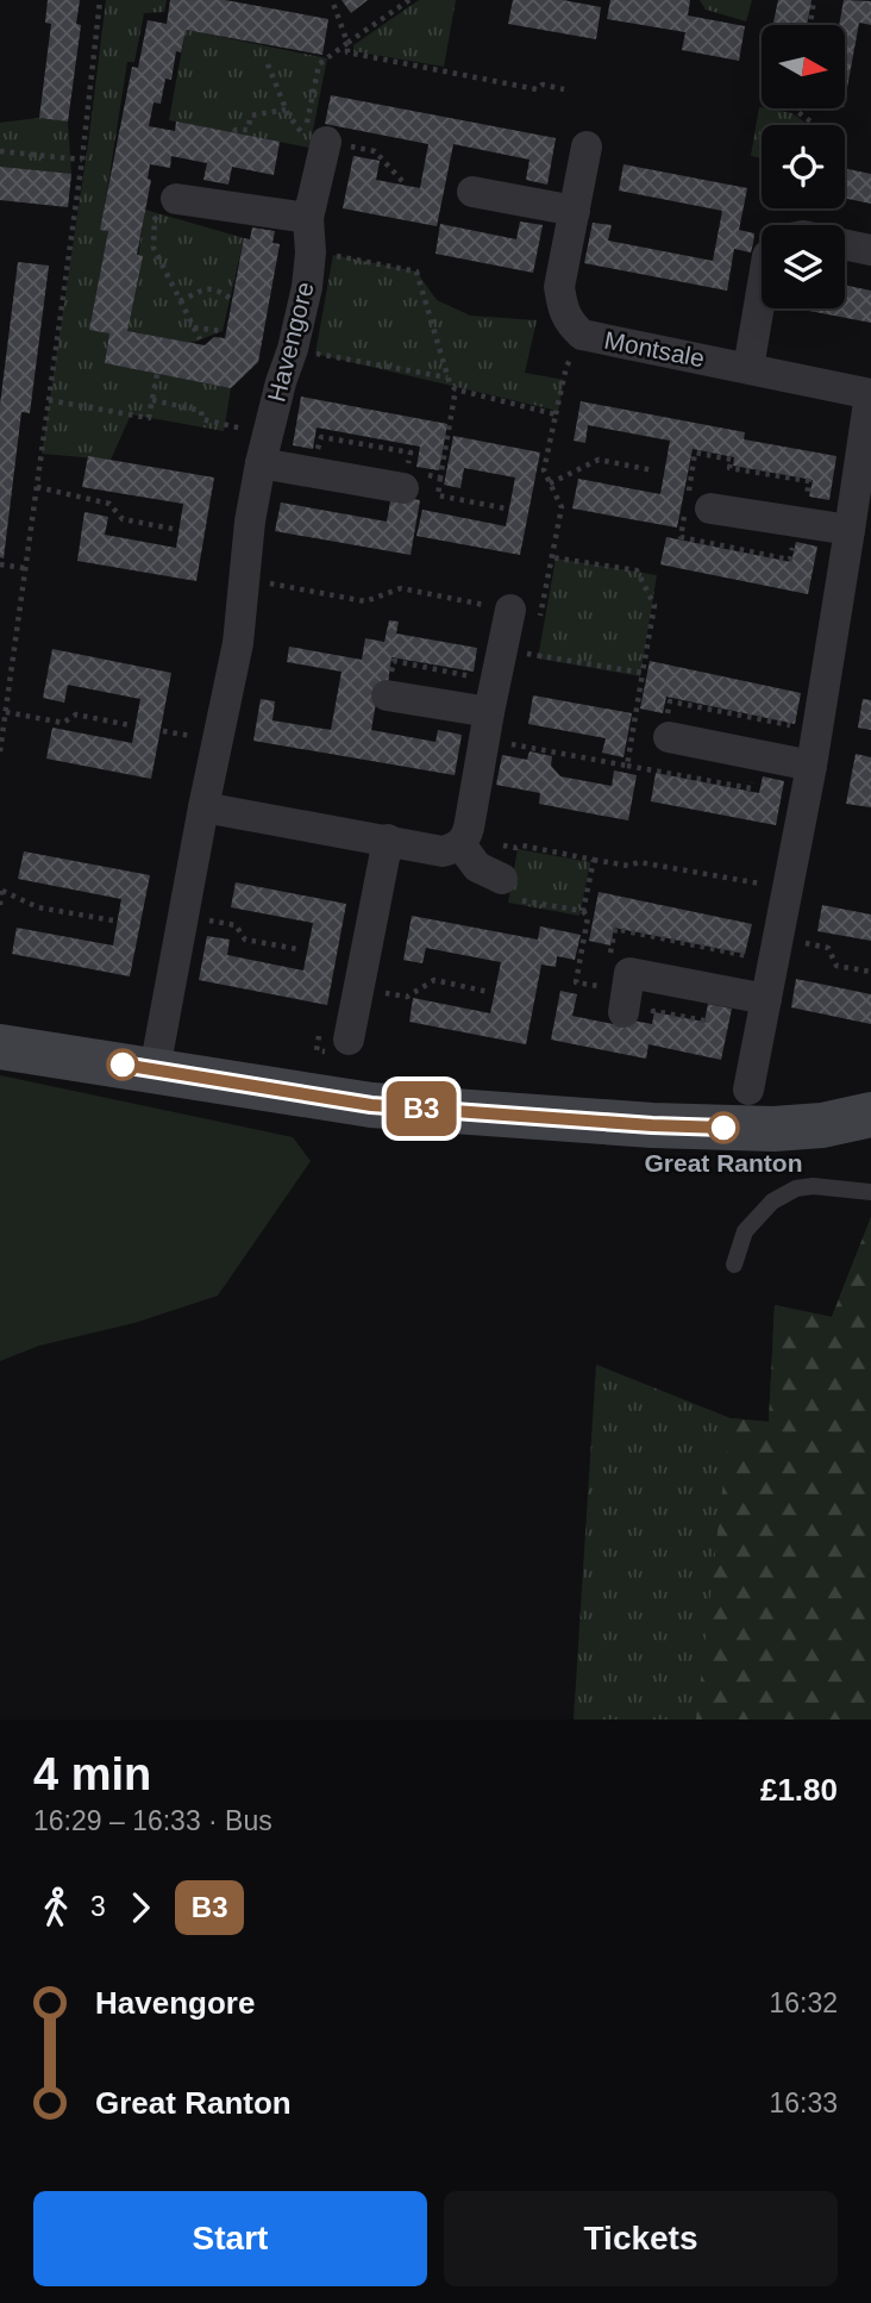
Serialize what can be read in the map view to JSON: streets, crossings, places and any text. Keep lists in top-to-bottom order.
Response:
{
  "streets": {
    "street": ["Havengore", "Montsale"]
  },
  "places": ["Great Ranton"],
  "lines": ["bus line B3"],
  "north": "right",
  "page": {
    "on_map": "B3",
    "heading": ["4 min", "16:29 – 16:33 · Bus", "£1.80"],
    "legs": ["3", "B3"],
    "list": [
      {
        "name": "Havengore",
        "value": "16:32"
      },
      {
        "name": "Great Ranton",
        "value": "16:33"
      }
    ],
    "buttons": ["Start", "Tickets"]
  }
}
